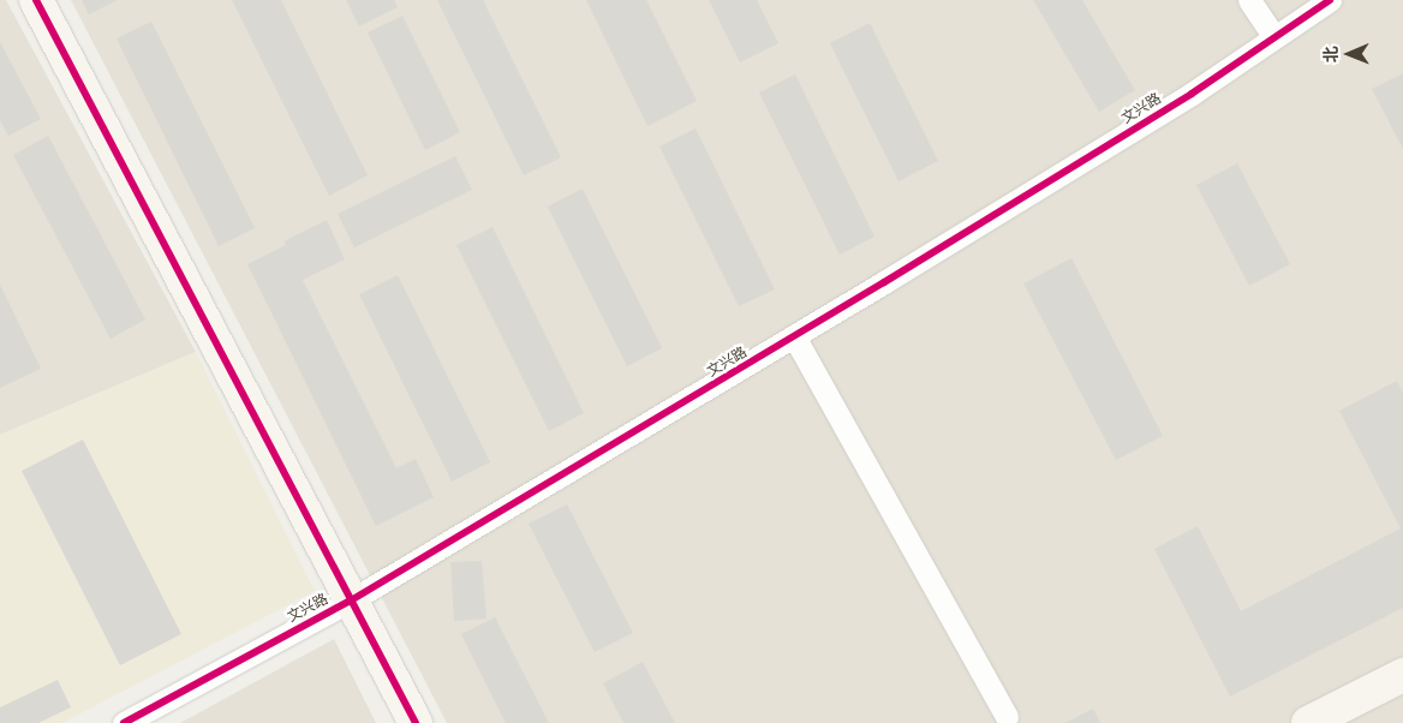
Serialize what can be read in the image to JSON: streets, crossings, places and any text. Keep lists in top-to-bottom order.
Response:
{
  "streets": {
    "street": ["文兴路"]
  },
  "north": "left"
}
